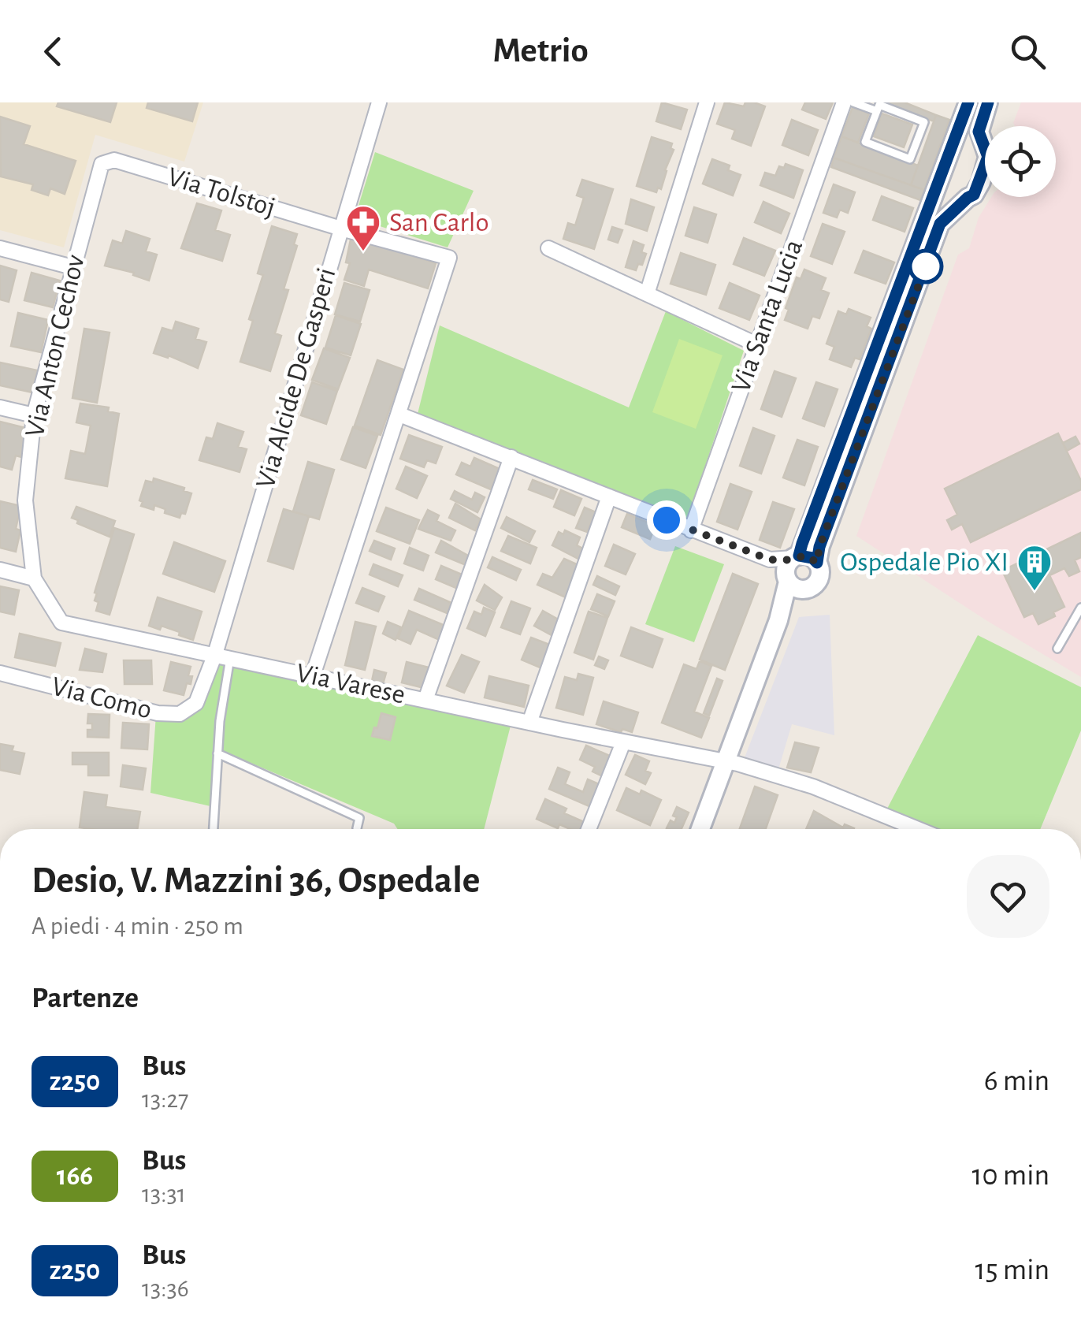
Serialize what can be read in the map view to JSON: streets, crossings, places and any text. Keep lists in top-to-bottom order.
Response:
{
  "streets": {
    "street": [
      "Via Tolstoj",
      "Via Santa Lucia",
      "Via Anton Cechov",
      "Via Alcide De Gasperi",
      "Via Varese",
      "Via Como"
    ]
  },
  "crossings": [
    ["Via Tolstoj", "Via Anton Cechov"],
    ["Via Tolstoj", "Via Alcide De Gasperi"],
    ["Via Anton Cechov", "Via Varese"],
    ["Via Alcide De Gasperi", "Via Varese"],
    ["Via Alcide De Gasperi", "Via Como"],
    ["Via Varese", "Via Como"]
  ],
  "places": {
    "pharmacy": ["San Carlo"],
    "building": ["Ospedale Pio XI"]
  },
  "lines": ["bus line z250"],
  "page": {
    "header": "Metrio",
    "heading": [
      ["Desio, V. Mazzini 36, Ospedale", "A piedi · 4 min · 250 m"],
      "Partenze"
    ],
    "list": [
      {
        "mark": "z250",
        "name": "Bus",
        "note": "13:27",
        "value": "6 min"
      },
      {
        "mark": "166",
        "name": "Bus",
        "note": "13:31",
        "value": "10 min"
      },
      {
        "mark": "z250",
        "name": "Bus",
        "note": "13:36",
        "value": "15 min"
      }
    ]
  }
}
